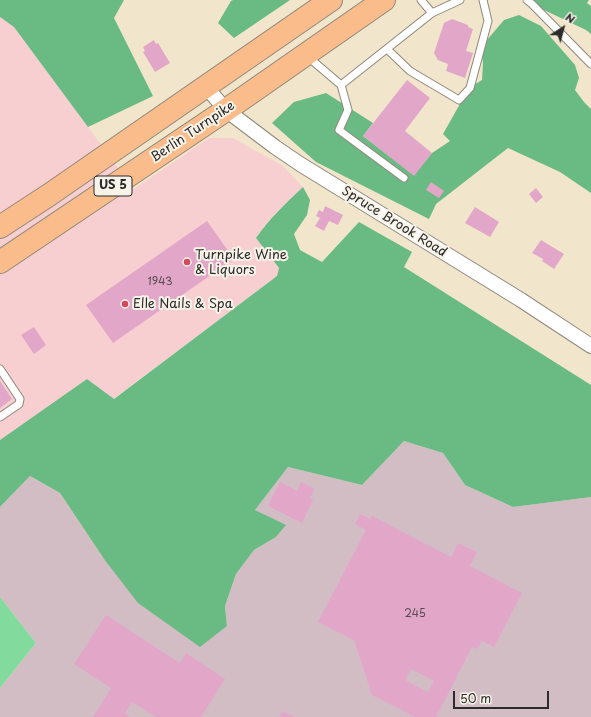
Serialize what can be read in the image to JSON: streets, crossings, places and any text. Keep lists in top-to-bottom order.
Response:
{
  "streets": {
    "highway": ["Berlin Turnpike", "US 5"],
    "street": ["Spruce Brook Road"]
  },
  "crossings": [
    ["Berlin Turnpike", "Spruce Brook Road"],
    ["US 5", "Spruce Brook Road"]
  ],
  "places": ["Turnpike Wine & Liquors", "Elle Nails & Spa"],
  "house_numbers": ["1943", "245"],
  "scale_bar": "50 m",
  "north": "top right"
}
